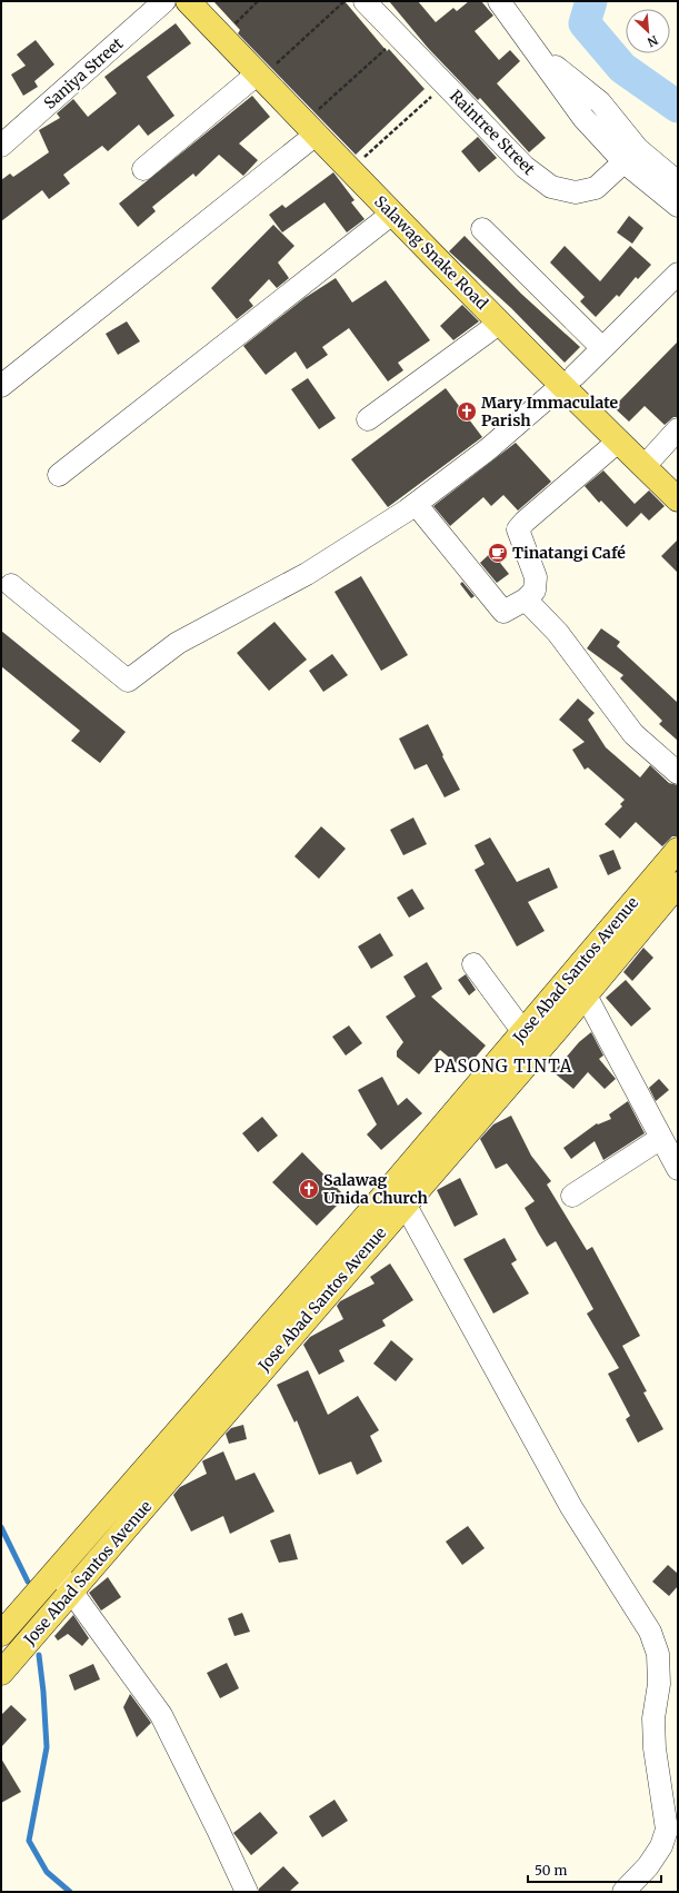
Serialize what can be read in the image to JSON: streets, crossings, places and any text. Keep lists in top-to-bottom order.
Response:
{
  "streets": {
    "main road": ["Salawag Snake Road", "Jose Abad Santos Avenue"],
    "street": ["Saniya Street", "Raintree Street"]
  },
  "districts": ["PASONG TINTA"],
  "places": {
    "church": ["Mary Immaculate Parish", "Salawag Unida Church"],
    "cafe": ["Tinatangi Café"]
  },
  "scale_bar": "50 m",
  "north": "bottom right"
}
